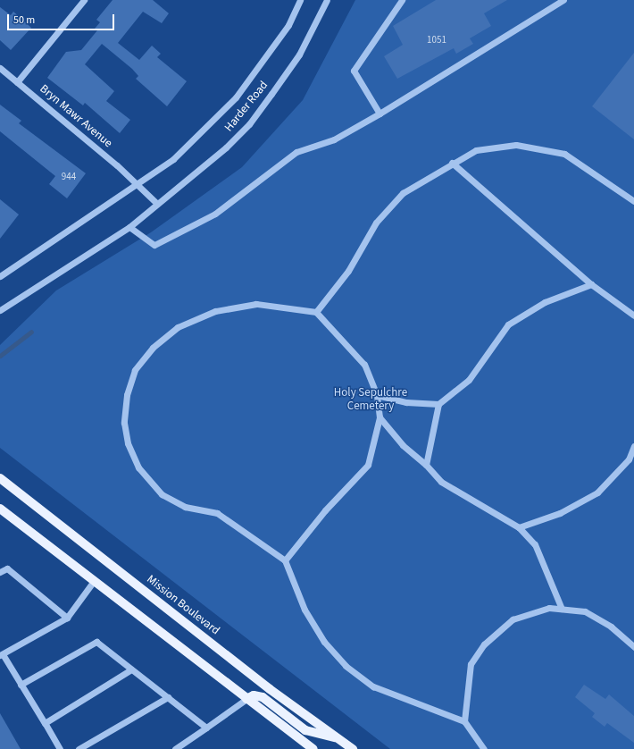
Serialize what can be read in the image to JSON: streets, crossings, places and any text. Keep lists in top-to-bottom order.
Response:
{
  "streets": {
    "main road": ["Mission Boulevard"],
    "street": ["Harder Road", "Bryn Mawr Avenue"]
  },
  "crossings": [
    ["Harder Road", "Bryn Mawr Avenue"]
  ],
  "parks": ["Holy Sepulchre Cemetery"],
  "house_numbers": ["1051", "944"],
  "scale_bar": "50 m"
}
